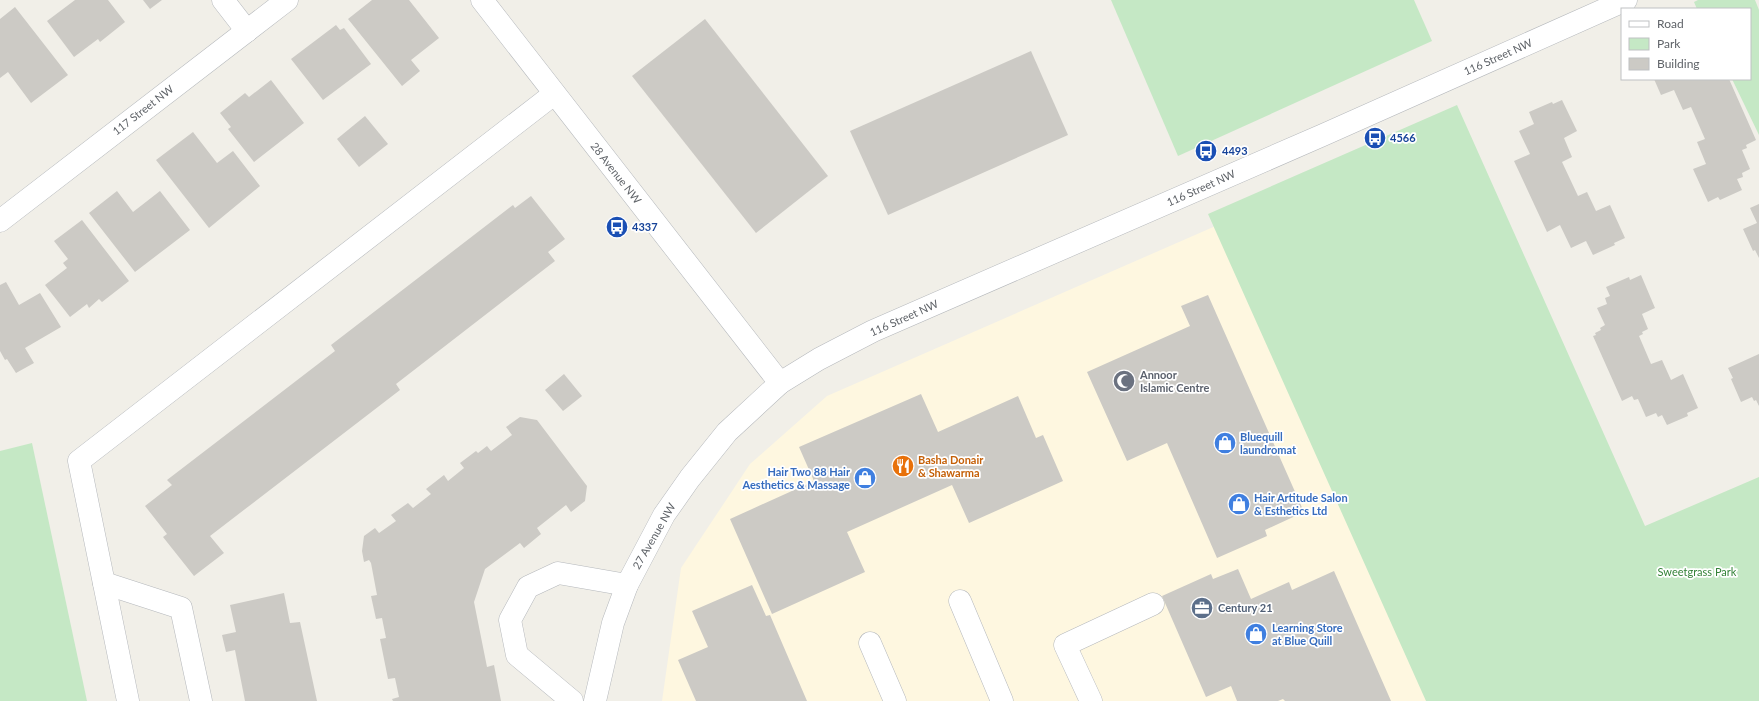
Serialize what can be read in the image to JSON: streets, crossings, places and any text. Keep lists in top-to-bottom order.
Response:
{
  "streets": {
    "street": [
      "116 Street NW",
      "117 Street NW",
      "28 Avenue NW",
      "27 Avenue NW"
    ]
  },
  "crossings": [
    ["116 Street NW", "28 Avenue NW"],
    ["116 Street NW", "27 Avenue NW"],
    ["28 Avenue NW", "27 Avenue NW"]
  ],
  "parks": ["Sweetgrass Park"],
  "places": {
    "bus stop": ["4566", "4493", "4337"],
    "mosque": ["Annoor Islamic Centre"],
    "shop": [
      "Bluequill laundromat",
      "Hair Two 88 Hair Aesthetics & Massage",
      "Hair Artitude Salon & Esthetics Ltd",
      "Learning Store at Blue Quill"
    ],
    "restaurant": ["Basha Donair & Shawarma"],
    "office": ["Century 21"]
  },
  "legend": ["Road", "Park", "Building"]
}
